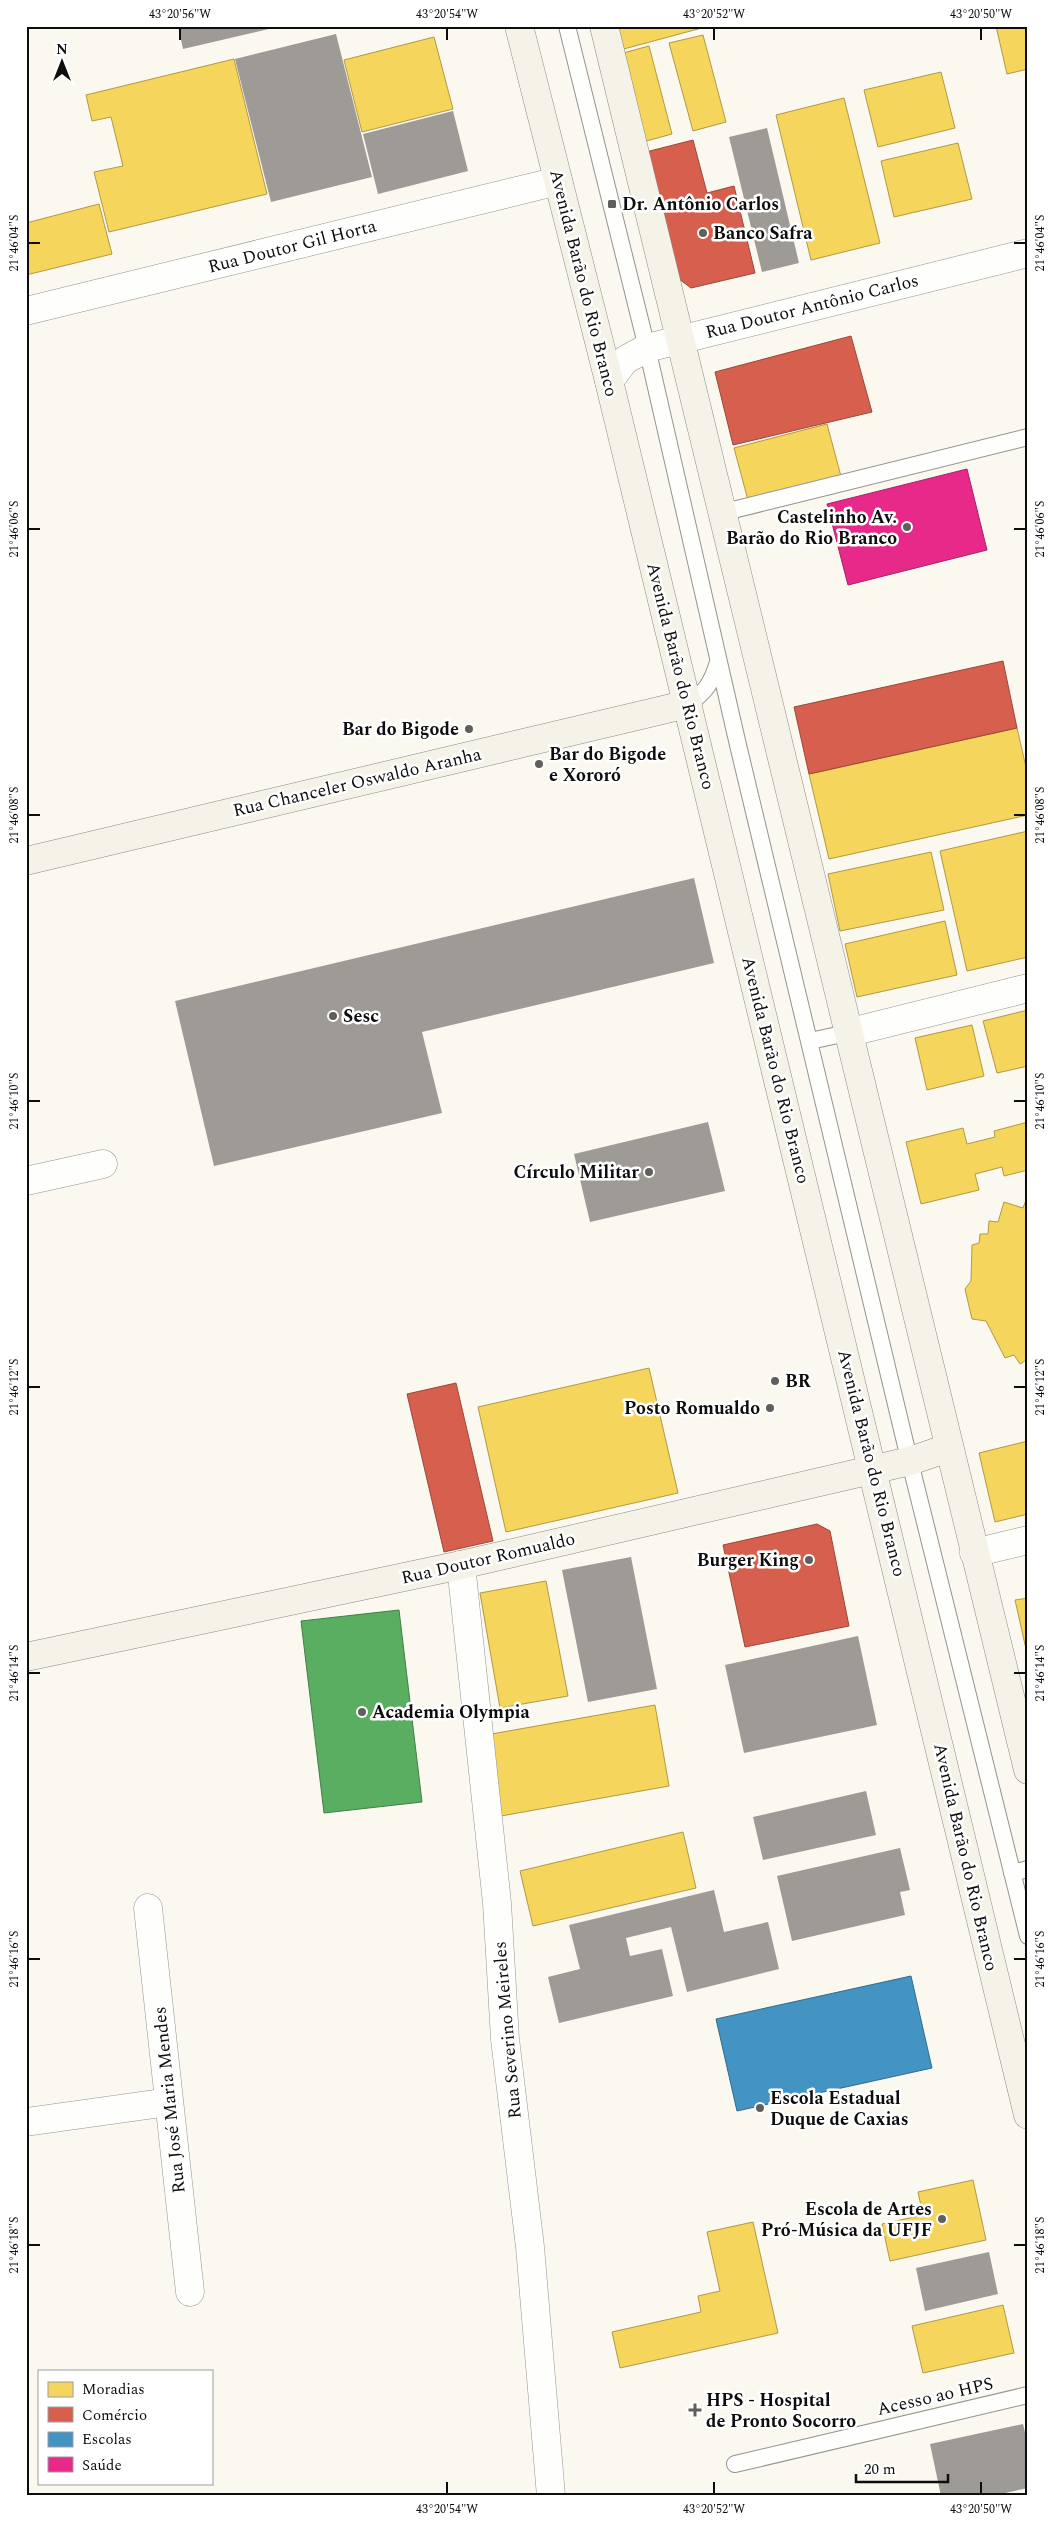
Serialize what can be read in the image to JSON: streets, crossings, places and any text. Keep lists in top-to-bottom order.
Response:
{
  "streets": {
    "main road": ["Avenida Barão do Rio Branco", "Rua Chanceler Oswaldo Aranha", "Rua Doutor Romualdo"],
    "street": [
      "Rua Doutor Gil Horta",
      "Rua Doutor Antônio Carlos",
      "Rua Severino Meireles",
      "Rua José Maria Mendes"
    ],
    "lane": ["Acesso ao HPS"]
  },
  "crossings": [
    ["Rua Doutor Gil Horta", "Avenida Barão do Rio Branco"],
    ["Avenida Barão do Rio Branco", "Rua Doutor Antônio Carlos"],
    ["Avenida Barão do Rio Branco", "Rua Chanceler Oswaldo Aranha"],
    ["Avenida Barão do Rio Branco", "Rua Doutor Romualdo"],
    ["Rua Doutor Romualdo", "Rua Severino Meireles"]
  ],
  "places": {
    "transit": ["Dr. Antônio Carlos"],
    "other": [
      "Banco Safra",
      "Castelinho Av. Barão do Rio Branco",
      "Bar do Bigode",
      "Bar do Bigode e Xororó",
      "Sesc",
      "Círculo Militar",
      "BR",
      "Posto Romualdo",
      "Burger King",
      "Academia Olympia",
      "Escola Estadual Duque de Caxias",
      "Escola de Artes Pró-Música da UFJF"
    ],
    "health": ["HPS - Hospital de Pronto Socorro"]
  },
  "legend": [
    "Moradias",
    "Comércio",
    "Escolas",
    "Saúde"
  ],
  "scale_bar": "20 m",
  "north": "top",
  "coordinates": [
    "43°20'56\"W",
    "43°20'54\"W",
    "43°20'52\"W",
    "43°20'50\"W",
    "21°46'04\"S",
    "21°46'06\"S",
    "21°46'08\"S",
    "21°46'10\"S",
    "21°46'12\"S",
    "21°46'14\"S",
    "21°46'16\"S",
    "21°46'18\"S"
  ]
}
